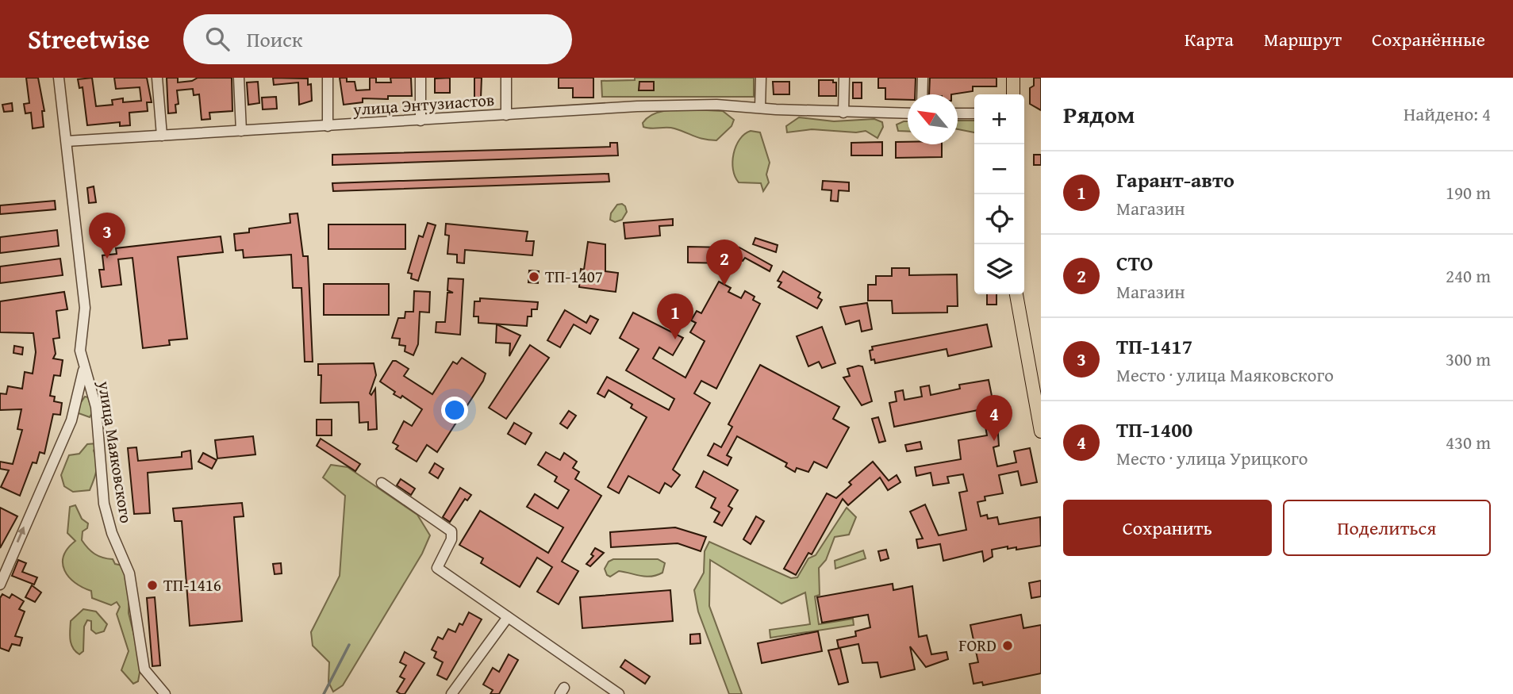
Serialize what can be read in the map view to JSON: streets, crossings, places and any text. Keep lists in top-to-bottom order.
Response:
{
  "streets": {
    "street": ["улица Энтузиастов", "улица Маяковского"]
  },
  "crossings": [
    ["улица Энтузиастов", "улица Маяковского"]
  ],
  "places": ["ТП-1407", "ТП-1416", "FORD"],
  "north": "top left",
  "page": {
    "header": "Streetwise",
    "search": "Поиск",
    "nav": ["Карта", "Маршрут", "Сохранённые"],
    "heading": ["Рядом", "Найдено: 4"],
    "map_buttons": ["+", "−"],
    "list": [
      {
        "mark": "1",
        "name": "Гарант-авто",
        "note": "Магазин",
        "value": "190 m"
      },
      {
        "mark": "2",
        "name": "СТО",
        "note": "Магазин",
        "value": "240 m"
      },
      {
        "mark": "3",
        "name": "ТП-1417",
        "note": "Место · улица Маяковского",
        "value": "300 m"
      },
      {
        "mark": "4",
        "name": "ТП-1400",
        "note": "Место · улица Урицкого",
        "value": "430 m"
      }
    ],
    "pins": [
      "3",
      "2",
      "1",
      "4"
    ],
    "buttons": ["Сохранить", "Поделиться"]
  }
}
